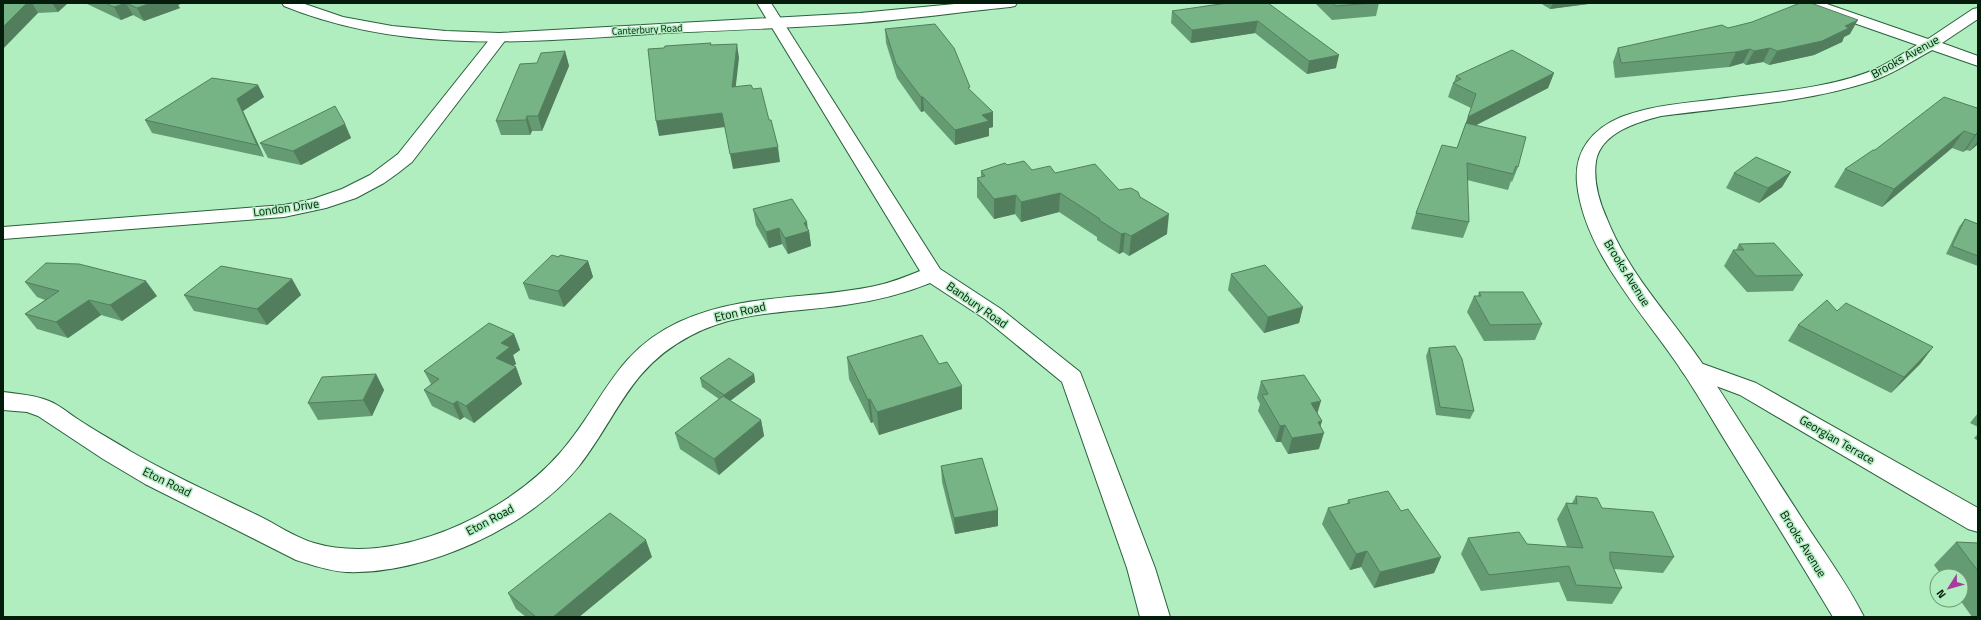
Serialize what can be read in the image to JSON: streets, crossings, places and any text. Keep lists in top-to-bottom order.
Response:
{
  "streets": {
    "street": [
      "Canterbury Road",
      "Brooks Avenue",
      "London Drive",
      "Banbury Road",
      "Eton Road",
      "Georgian Terrace"
    ]
  },
  "crossings": [
    ["Canterbury Road", "London Drive"],
    ["Canterbury Road", "Banbury Road"],
    ["Brooks Avenue", "Georgian Terrace"],
    ["Banbury Road", "Eton Road"]
  ],
  "north": "bottom left"
}
